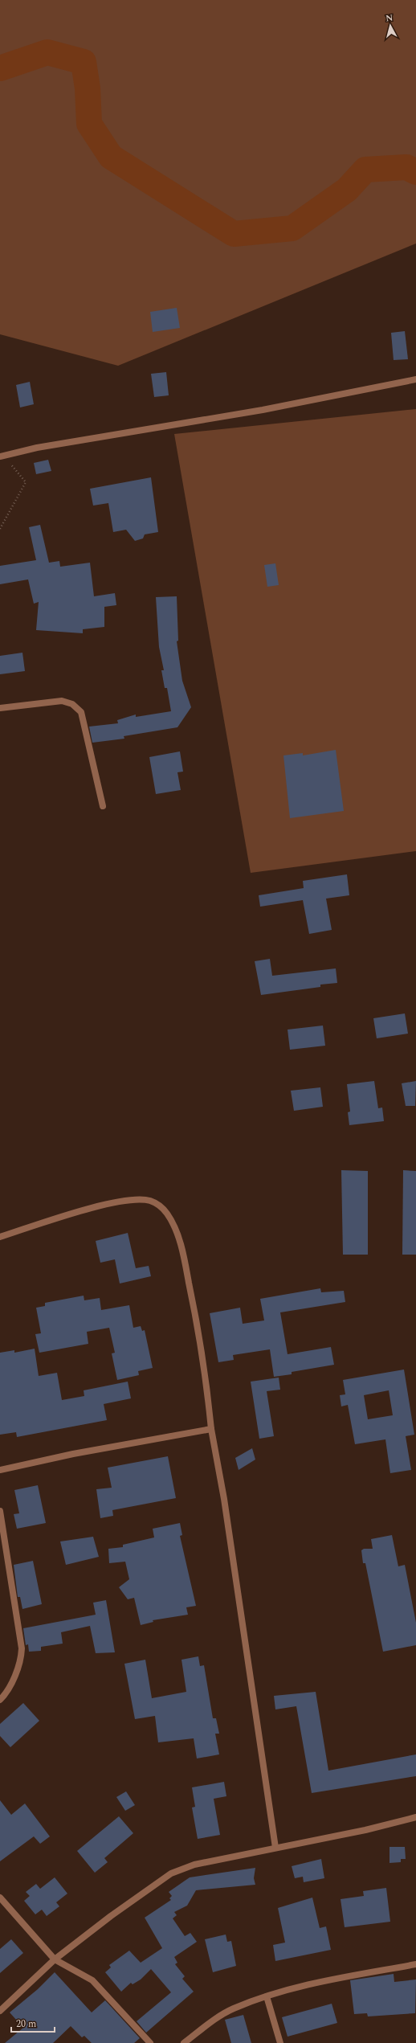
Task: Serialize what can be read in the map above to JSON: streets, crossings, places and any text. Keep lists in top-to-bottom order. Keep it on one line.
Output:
{"scale_bar":"20 m","north":"top"}
